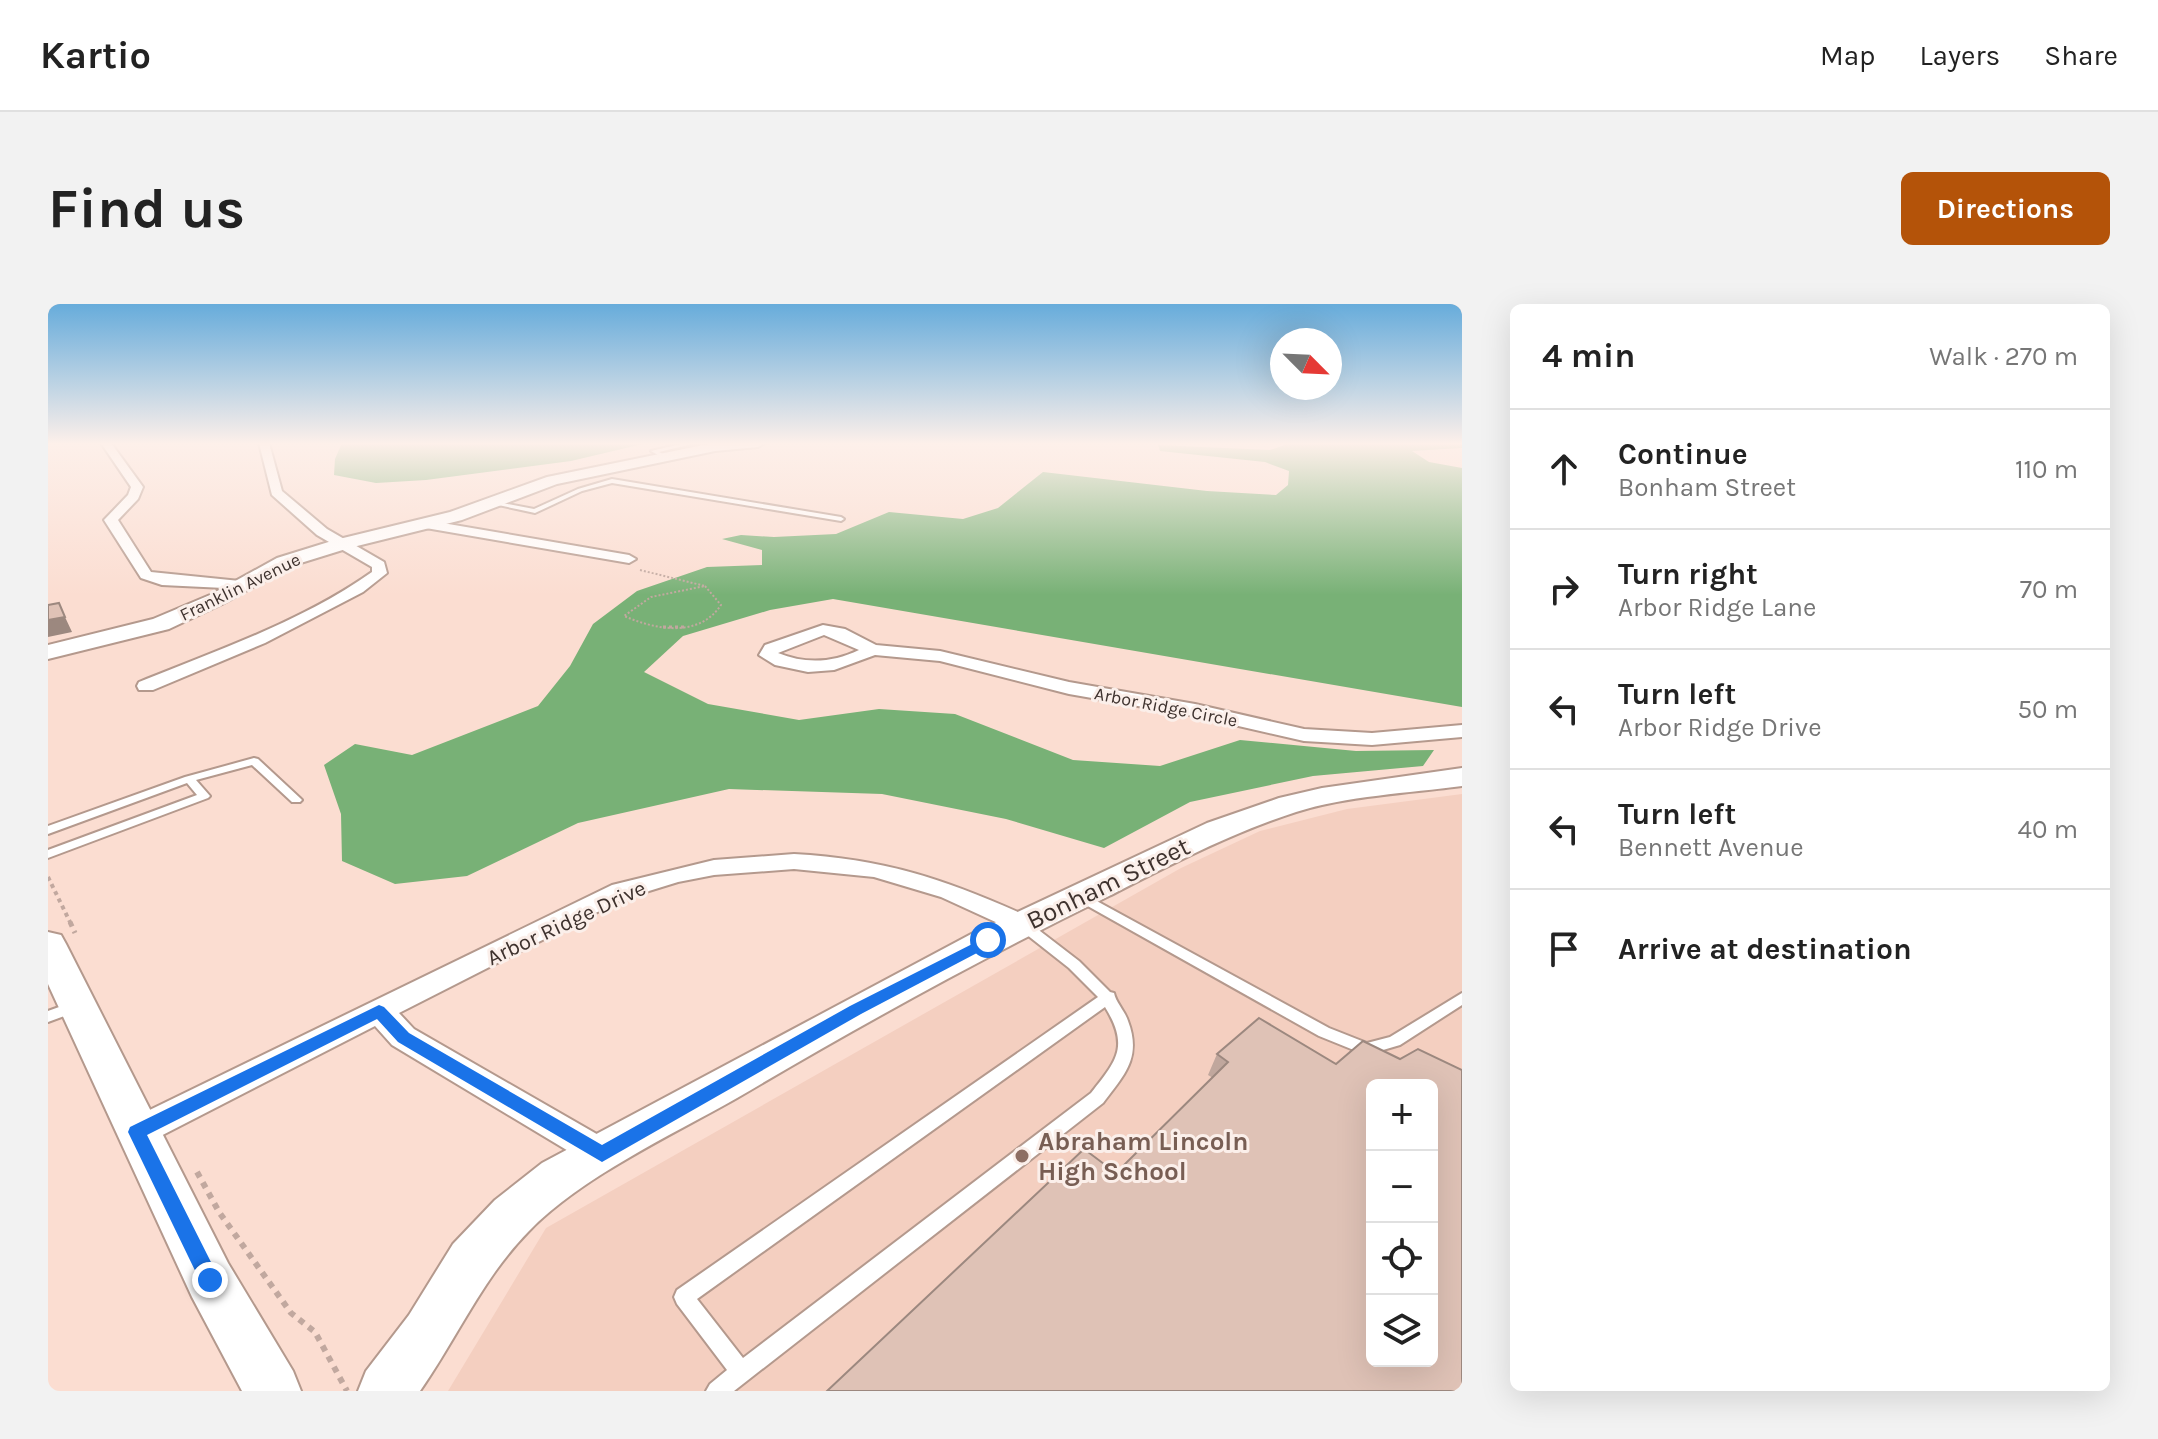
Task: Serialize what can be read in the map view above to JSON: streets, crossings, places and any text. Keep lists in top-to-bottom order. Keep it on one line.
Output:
{"streets":{"street":["Franklin Avenue","Arbor Ridge Circle","Bonham Street","Arbor Ridge Drive"]},"crossings":[["Bonham Street","Arbor Ridge Drive"]],"places":["Abraham Lincoln High School"],"north":"bottom right","page":{"header":"Kartio","nav":["Map","Layers","Share"],"buttons":"Directions","title":"Find us","heading":["4 min","Walk · 270 m"],"list":[["Continue","Bonham Street","110 m"],["Turn right","Arbor Ridge Lane","70 m"],["Turn left","Arbor Ridge Drive","50 m"],["Turn left","Bennett Avenue","40 m"],"Arrive at destination"],"map_buttons":["+","−"]}}
